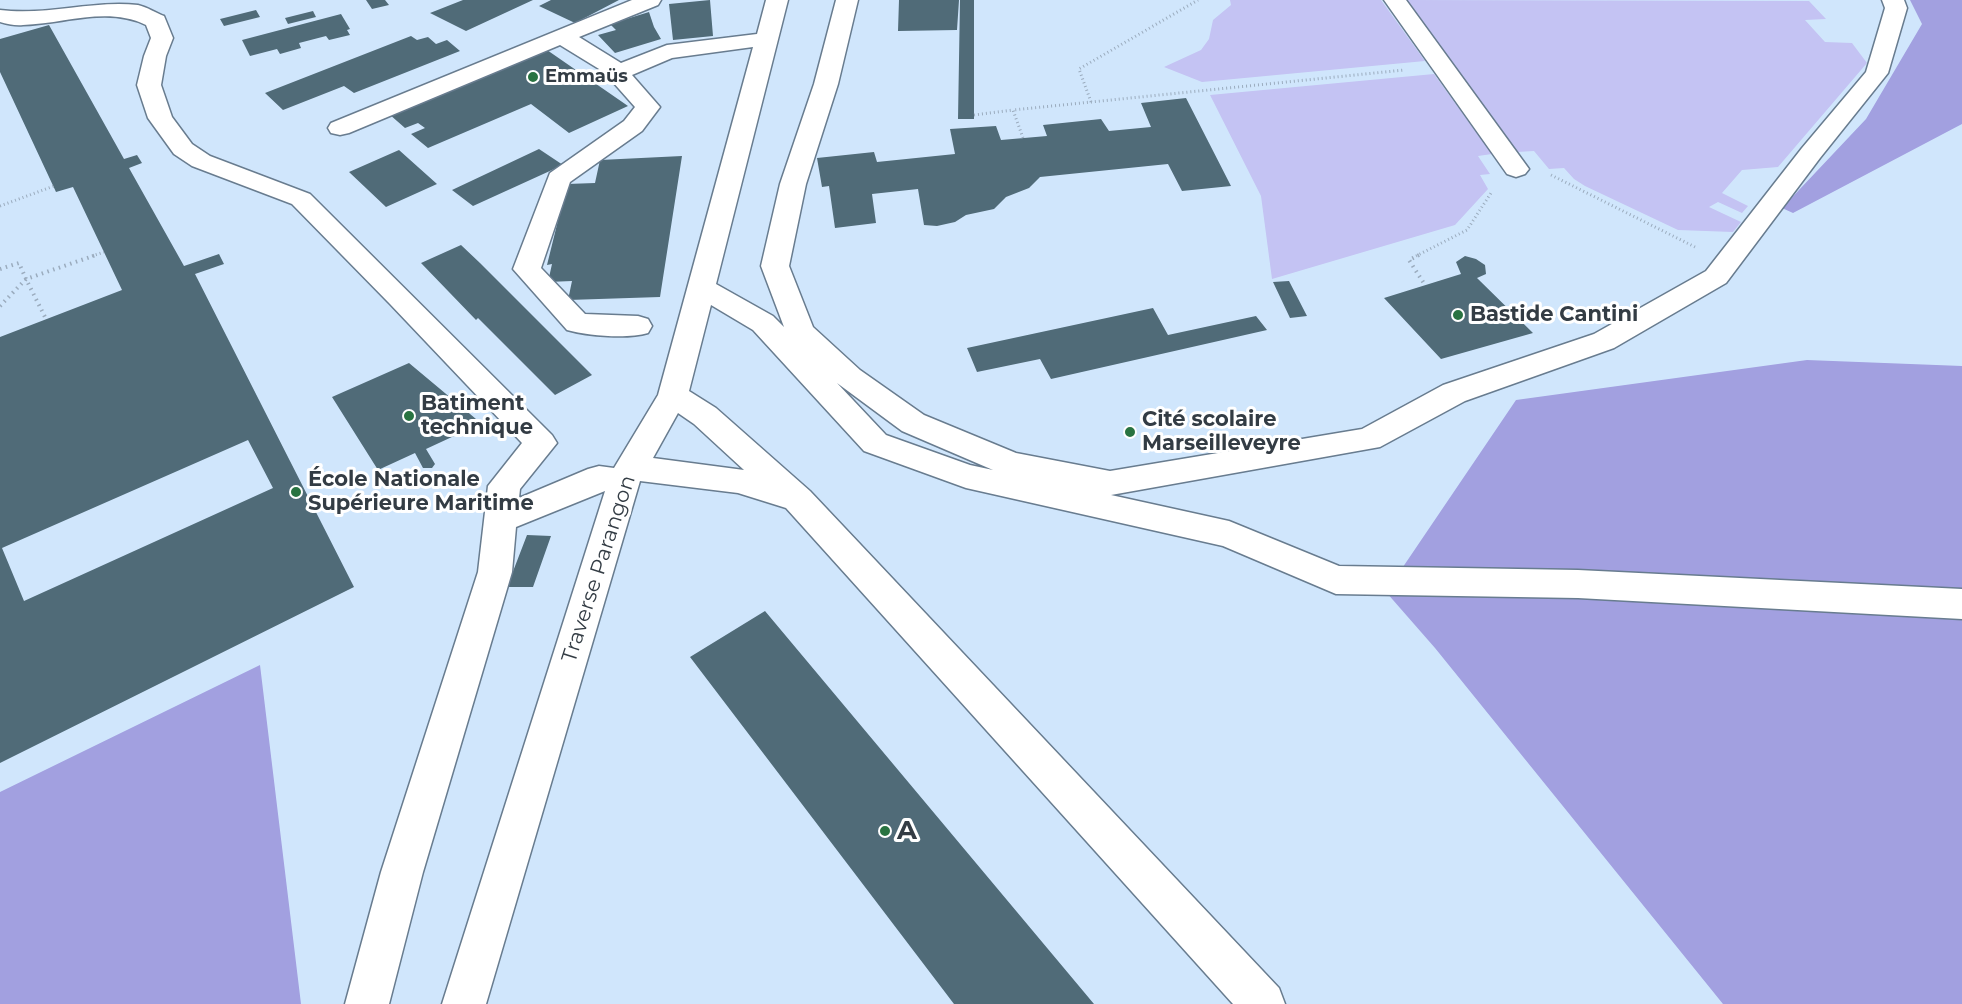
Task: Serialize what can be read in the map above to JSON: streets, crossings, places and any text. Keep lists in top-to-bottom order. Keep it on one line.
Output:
{"streets":{"street":["Traverse Parangon"]},"places":["Emmaüs","Bastide Cantini","Batiment technique","Cité scolaire Marseilleveyre","École Nationale Supérieure Maritime","A"]}
